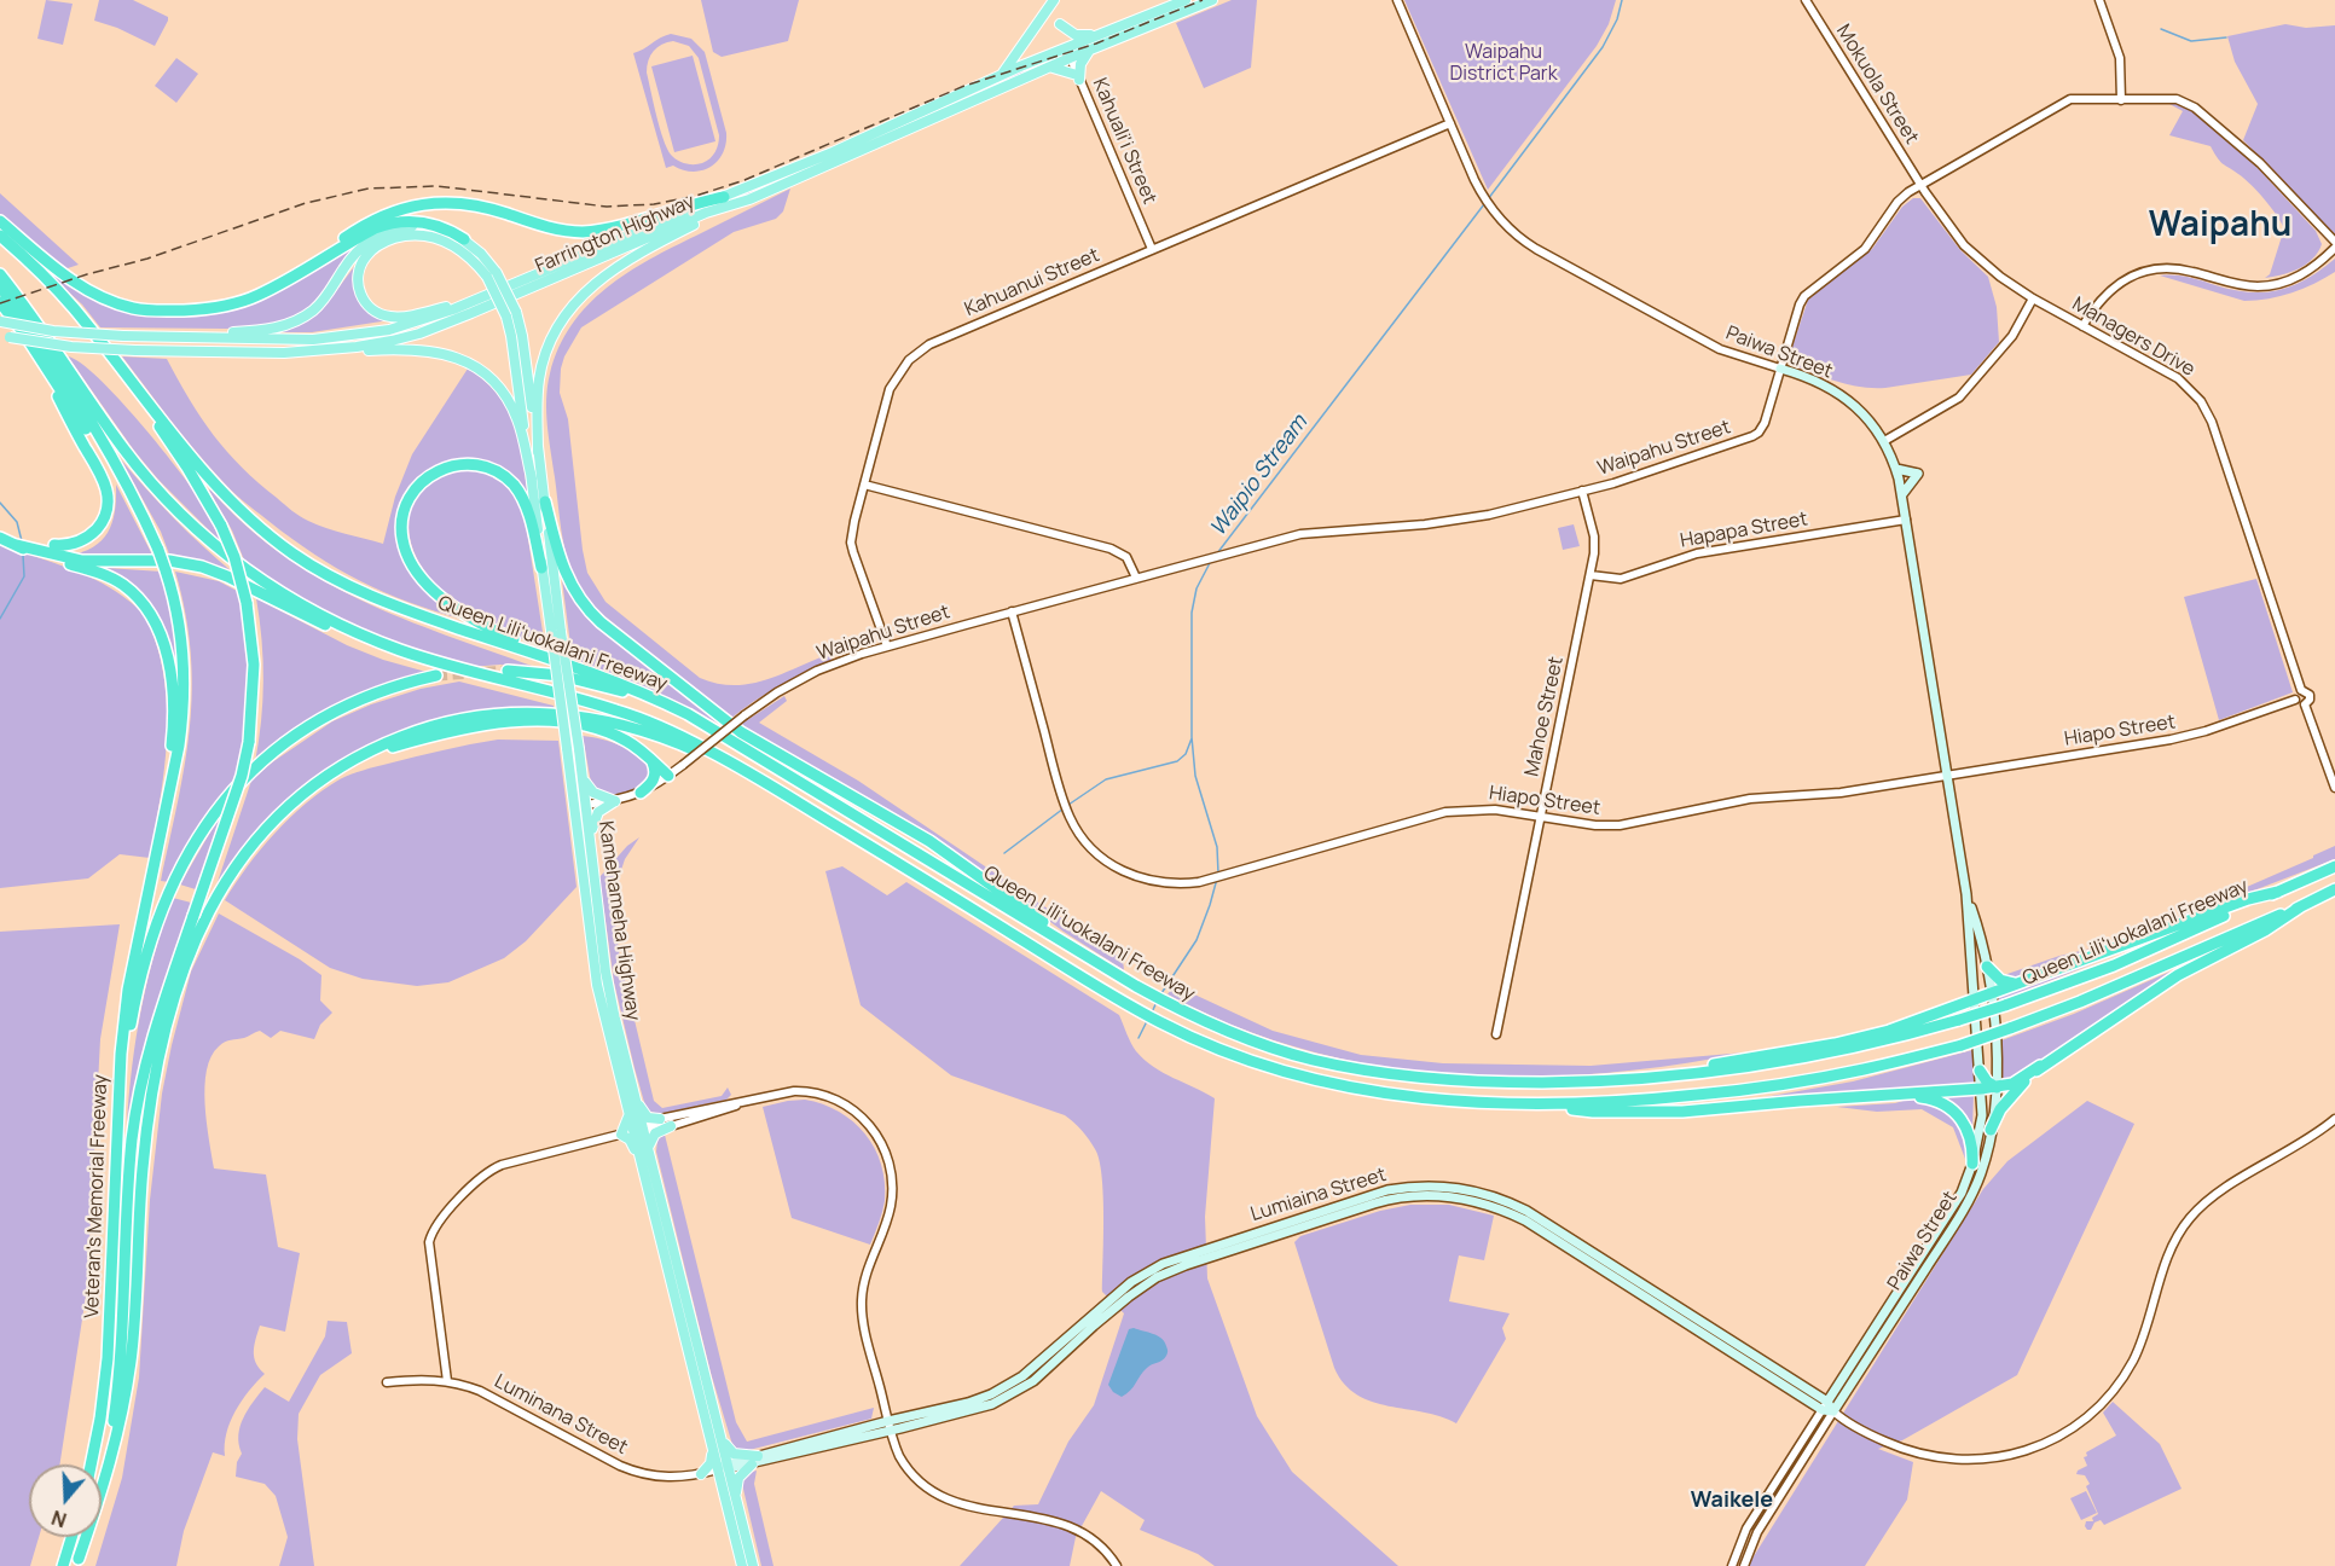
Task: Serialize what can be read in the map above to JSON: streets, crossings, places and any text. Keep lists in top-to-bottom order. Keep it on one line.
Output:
{"streets":{"highway":["Queen Liliʻuokalani Freeway","Veteran's Memorial Freeway"],"main road":["Farrington Highway","Paiwa Street","Kamehameha Highway","Lumiaina Street","Luminana Street"],"street":["Mokuola Street","Kahuali'i Street","Kahuanui Street","Managers Drive","Waipahu Street","Hapapa Street","Mahoe Street","Hiapo Street"]},"crossings":[["Mokuola Street","Managers Drive"],["Mokuola Street","Waipahu Street"],["Kahuali'i Street","Farrington Highway"],["Kahuali'i Street","Kahuanui Street"],["Kahuanui Street","Paiwa Street"],["Kahuanui Street","Waipahu Street"],["Managers Drive","Waipahu Street"],["Managers Drive","Hiapo Street"],["Paiwa Street","Waipahu Street"],["Paiwa Street","Hapapa Street"],["Paiwa Street","Hiapo Street"],["Paiwa Street","Lumiaina Street"],["Waipahu Street","Mahoe Street"],["Waipahu Street","Hiapo Street"],["Waipahu Street","Kamehameha Highway"],["Hapapa Street","Mahoe Street"],["Mahoe Street","Hiapo Street"],["Kamehameha Highway","Luminana Street"],["Lumiaina Street","Luminana Street"]],"districts":["Waipahu","Waikele"],"water":["Waipio Stream"],"parks":["Waipahu District Park"],"north":"bottom"}
